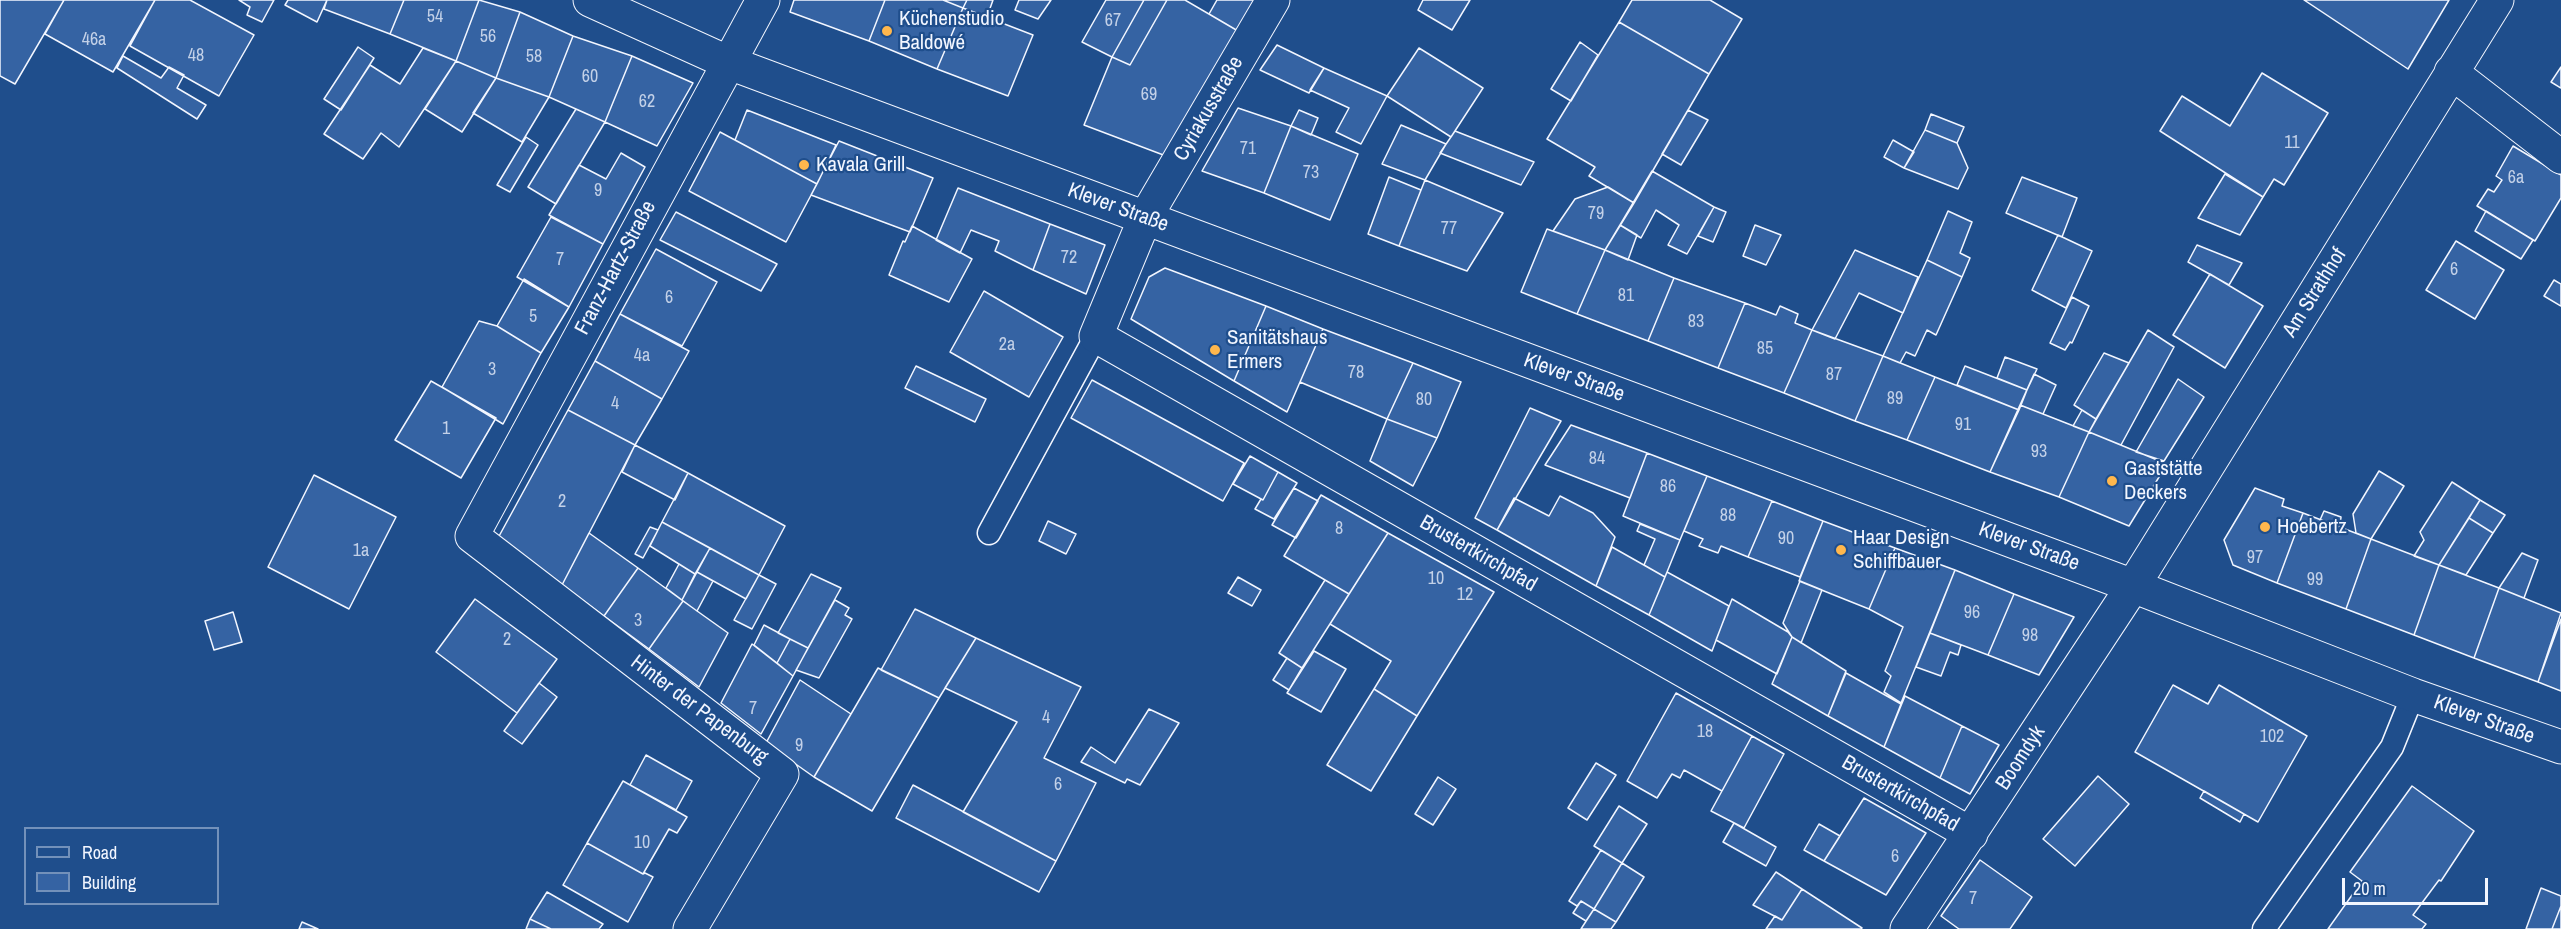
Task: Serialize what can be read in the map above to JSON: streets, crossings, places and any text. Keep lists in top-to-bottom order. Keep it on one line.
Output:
{"streets":{"street":["Cyriakusstraße","Klever Straße","Franz-Hartz-Straße","Am Strathhof","Brustertkirchpfad","Hinter der Papenburg","Boomdyk"]},"crossings":[["Cyriakusstraße","Klever Straße"],["Klever Straße","Franz-Hartz-Straße"],["Klever Straße","Am Strathhof"],["Klever Straße","Boomdyk"],["Franz-Hartz-Straße","Hinter der Papenburg"],["Am Strathhof","Boomdyk"],["Brustertkirchpfad","Boomdyk"]],"places":["Küchenstudio Baldowé","Kavala Grill","Sanitätshaus Ermers","Gaststätte Deckers","Hoebertz","Haar Design Schiffbauer"],"house_numbers":["54","67","56","46a","48","58","60","69","62","11","71","73","6a","9","79","77","72","7","6","81","6","5","83","2a","85","4a","3","78","87","89","80","4","91","1","93","84","86","2","88","8","90","1a","97","10","99","12","96","3","98","2","7","4","18","102","9","6","10","6","7"],"legend":["Road","Building"],"scale_bar":"20 m"}
